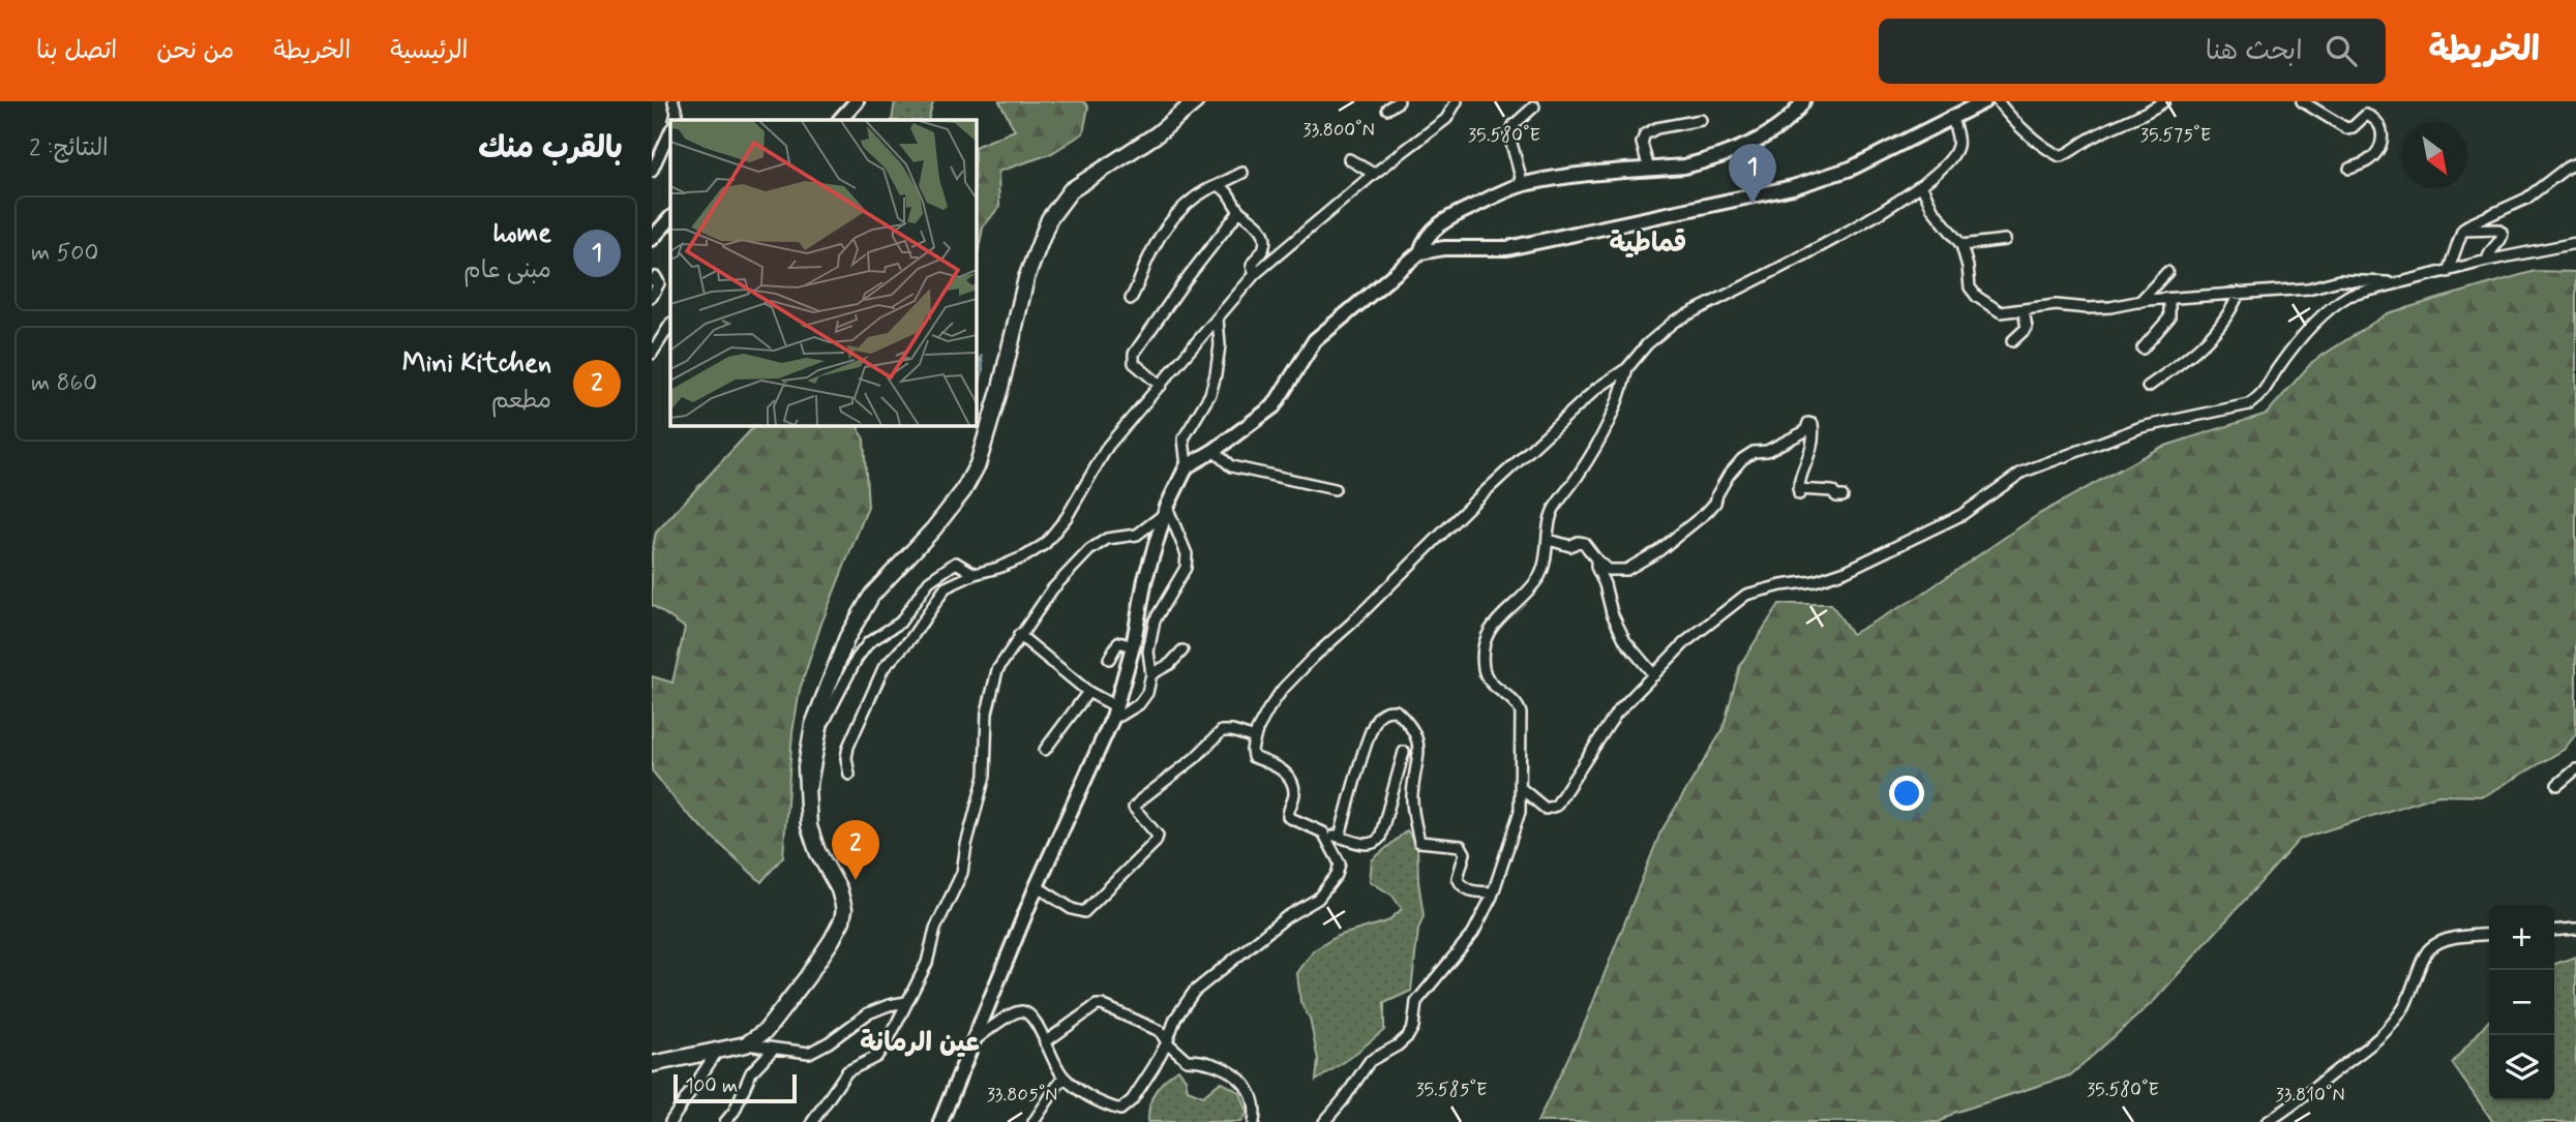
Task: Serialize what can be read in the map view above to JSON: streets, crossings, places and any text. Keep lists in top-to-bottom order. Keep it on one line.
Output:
{"districts":["قماطية","عين الرمانة"],"scale_bar":"100 m","north":"bottom right","page":{"header":"الخريطة","search":"ابحث هنا","nav":["الرئيسية","الخريطة","من نحن","اتصل بنا"],"heading":["بالقرب منك","النتائج: 2"],"pins":["1","2"],"list":[{"mark":"1","name":"home","note":"مبنى عام","value":"500 m"},{"mark":"2","name":"Mini Kitchen","note":"مطعم","value":"860 m"}],"map_buttons":["+","−"],"scale":"100 m"},"coordinates":["33.800°N","35.580°E","35.575°E","35.585°E","33.805°N","33.810°N"]}
